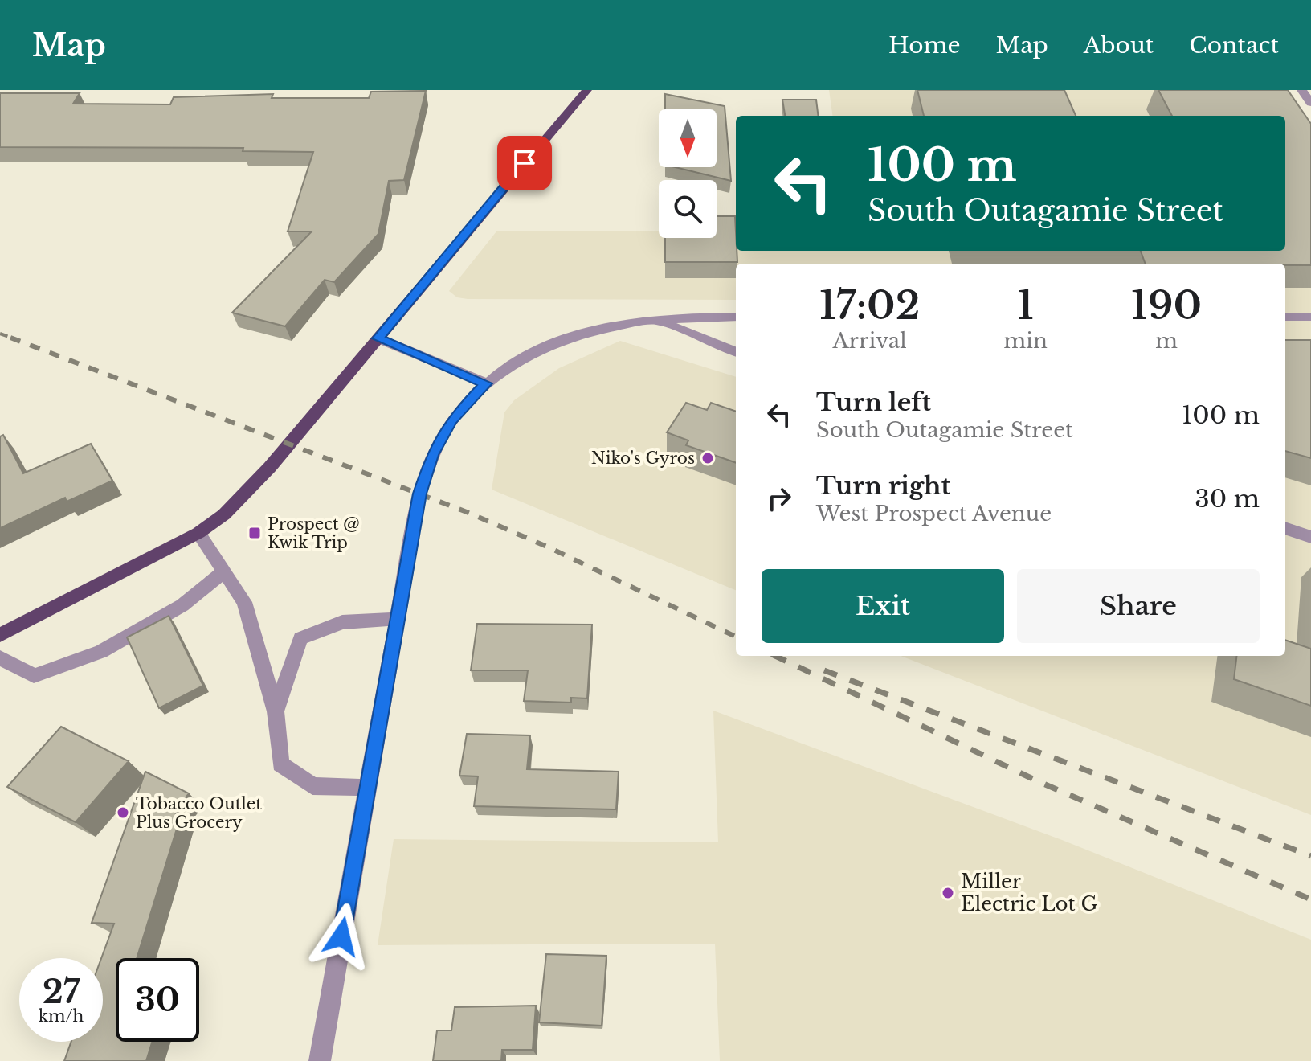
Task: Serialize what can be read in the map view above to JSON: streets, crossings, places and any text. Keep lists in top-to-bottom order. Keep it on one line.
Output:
{"places":{"other":["Niko's Gyros","Tobacco Outlet Plus Grocery","Miller Electric Lot G"],"transit":["Prospect @ Kwik Trip"]},"north":"bottom","page":{"header":"Map","nav":["Home","Map","About","Contact"],"turn":["100 m","South Outagamie Street"],"eta":["17:02","Arrival","1","min","190","m"],"list":[{"name":"Turn left","note":"South Outagamie Street","value":"100 m"},{"name":"Turn right","note":"West Prospect Avenue","value":"30 m"}],"buttons":["Exit","Share"],"speed":"27 km/h","limit":"30"}}
